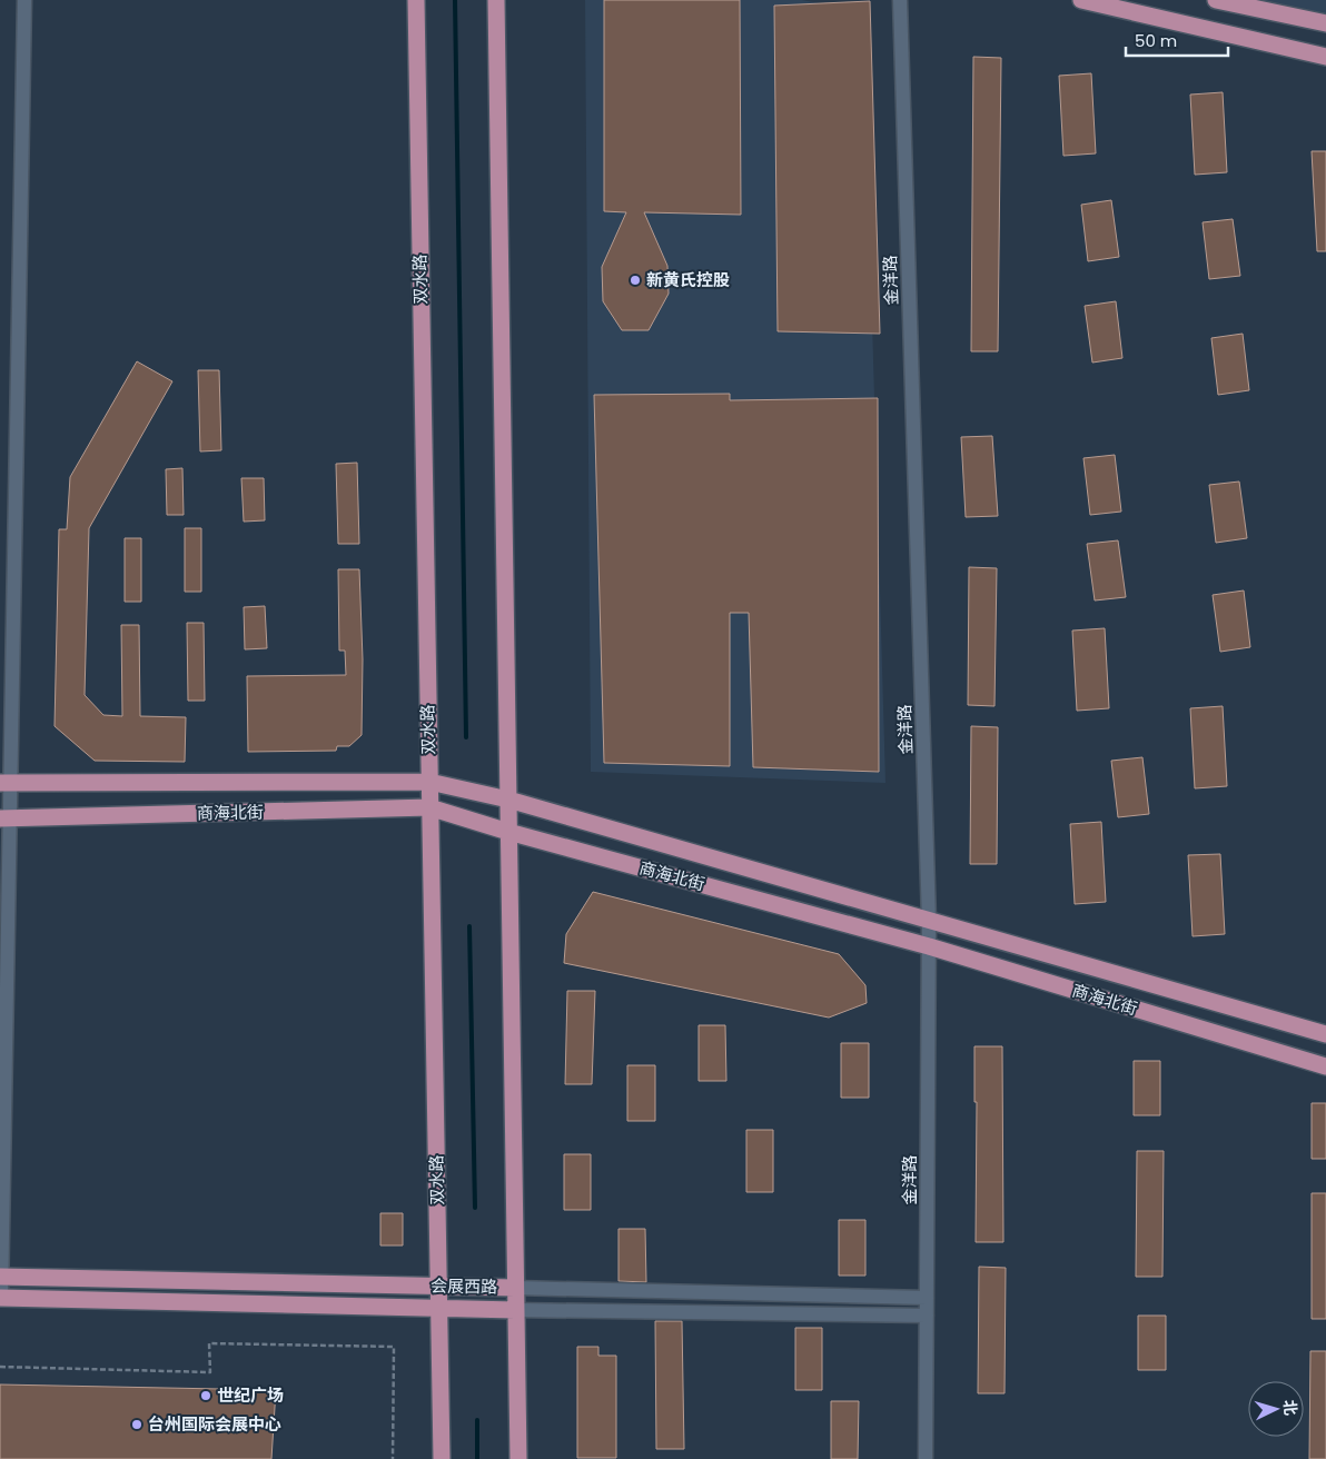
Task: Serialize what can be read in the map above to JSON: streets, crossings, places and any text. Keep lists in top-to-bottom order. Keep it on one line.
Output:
{"streets":{"main road":["双水路","商海北街","会展西路"],"street":["金洋路"]},"crossings":[["双水路","商海北街"],["双水路","会展西路"],["金洋路","商海北街"],["金洋路","会展西路"]],"places":["新黄氏控股","世纪广场","台州国际会展中心"],"scale_bar":"50 m","north":"right"}
